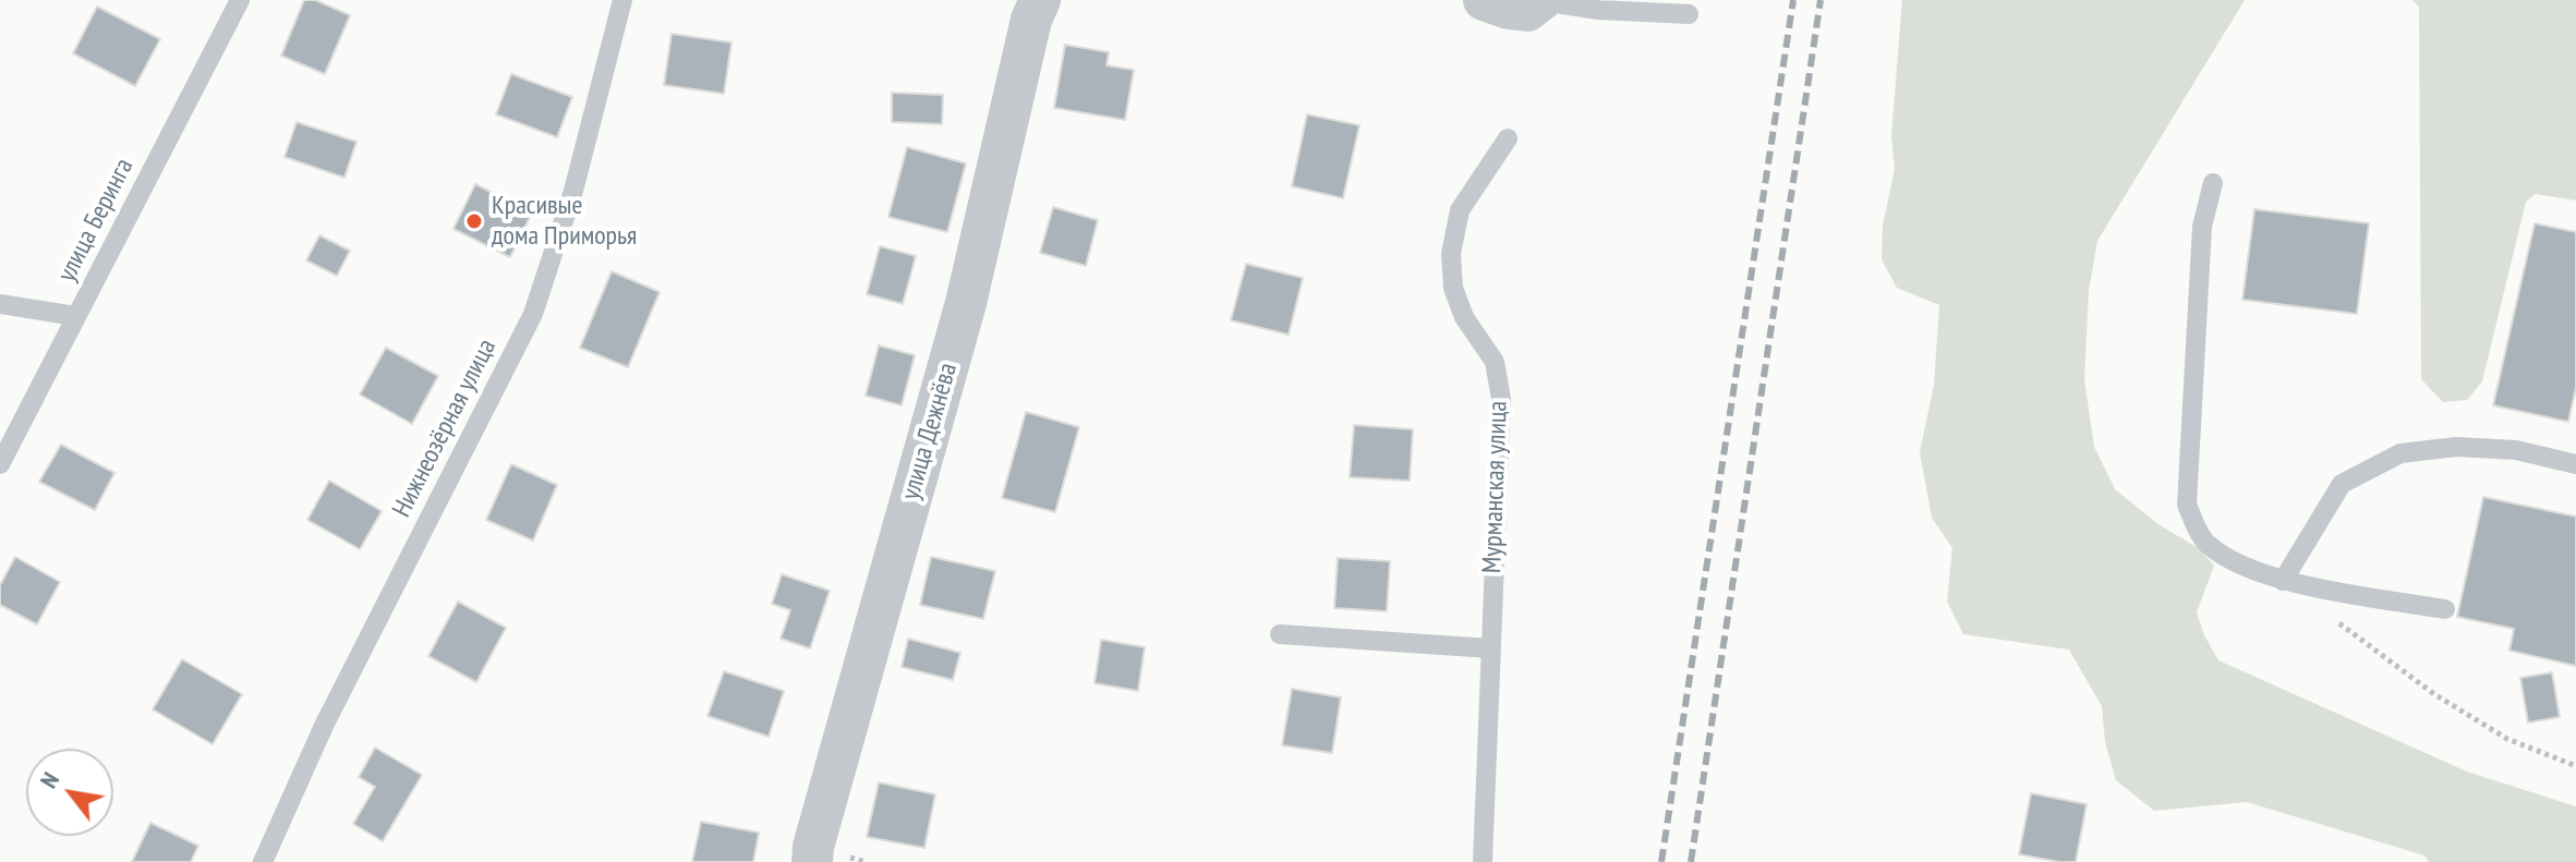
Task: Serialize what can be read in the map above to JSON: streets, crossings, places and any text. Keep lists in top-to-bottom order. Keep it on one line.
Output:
{"streets":{"street":["улица Дежнёва"],"lane":["улица Беринга","Нижнеозёрная улица","Мурманская улица"]},"places":["Красивые дома Приморья"],"north":"top left"}
